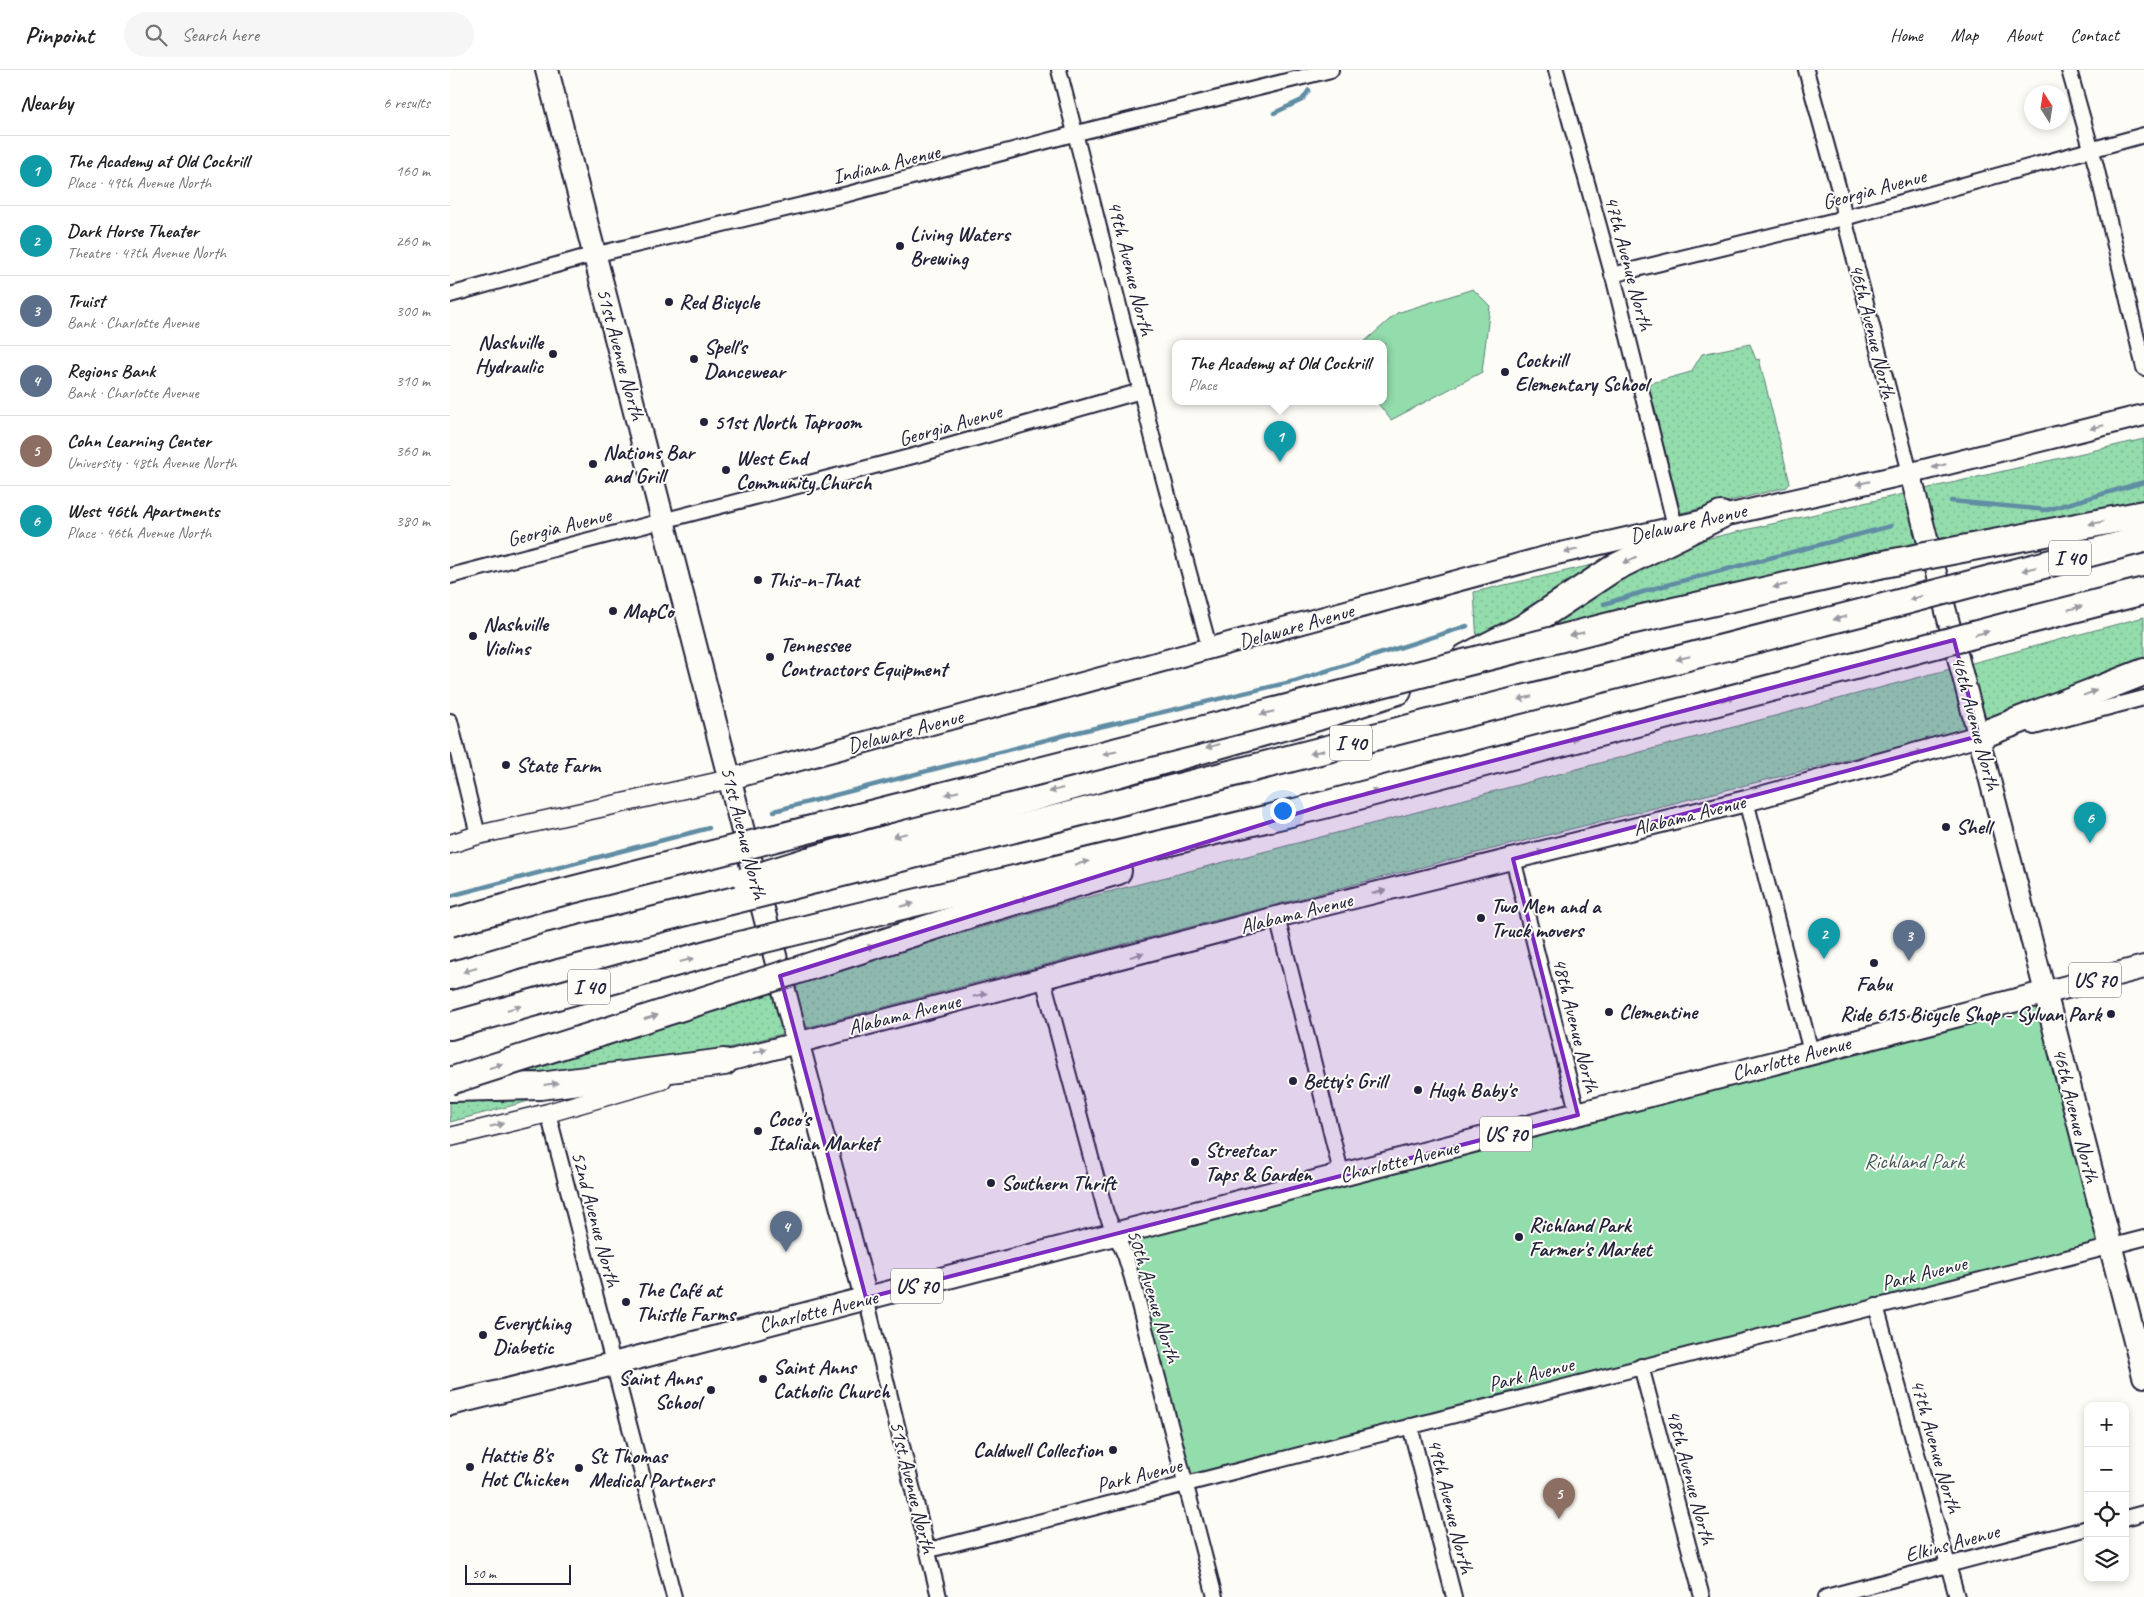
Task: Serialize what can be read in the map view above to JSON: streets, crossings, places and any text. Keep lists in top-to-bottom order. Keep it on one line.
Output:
{"streets":{"highway":["I 40"],"main road":["46th Avenue North","51st Avenue North","Delaware Avenue","Alabama Avenue","US 70","Charlotte Avenue"],"street":["Indiana Avenue","Georgia Avenue","47th Avenue North","49th Avenue North","48th Avenue North","52nd Avenue North","Park Avenue","50th Avenue North","Elkins Avenue"]},"crossings":[["Indiana Avenue","49th Avenue North"],["Indiana Avenue","51st Avenue North"],["Georgia Avenue","47th Avenue North"],["Georgia Avenue","49th Avenue North"],["Georgia Avenue","46th Avenue North"],["Georgia Avenue","51st Avenue North"],["47th Avenue North","Delaware Avenue"],["47th Avenue North","Park Avenue"],["47th Avenue North","Elkins Avenue"],["49th Avenue North","Delaware Avenue"],["49th Avenue North","Park Avenue"],["46th Avenue North","Delaware Avenue"],["46th Avenue North","Alabama Avenue"],["46th Avenue North","Charlotte Avenue"],["46th Avenue North","Park Avenue"],["51st Avenue North","Delaware Avenue"],["51st Avenue North","Alabama Avenue"],["51st Avenue North","Charlotte Avenue"],["51st Avenue North","Park Avenue"],["Alabama Avenue","48th Avenue North"],["Alabama Avenue","52nd Avenue North"],["Alabama Avenue","50th Avenue North"],["48th Avenue North","Charlotte Avenue"],["48th Avenue North","Park Avenue"],["Charlotte Avenue","52nd Avenue North"],["Charlotte Avenue","50th Avenue North"],["Park Avenue","50th Avenue North"]],"one_way":["Delaware Avenue","Alabama Avenue"],"parks":["Richland Park"],"places":["Living Waters Brewing","Red Bicycle","Nashville Hydraulic","Spell's Dancewear","Cockrill Elementary School","51st North Taproom","Nations Bar and Grill","West End Community Church","This-n-That","MapCo","Nashville Violins","Tennessee Contractors Equipment","State Farm","Shell","Two Men and a Truck movers","Fabu","Clementine","Ride 615 Bicycle Shop - Sylvan Park","Betty's Grill","Hugh Baby's","Coco's Italian Market","Streetcar Taps & Garden","Southern Thrift","Richland Park Farmer's Market","The Café at Thistle Farms","Everything Diabetic","Saint Anns Catholic Church","Saint Anns School","Caldwell Collection","Hattie B's Hot Chicken","St Thomas Medical Partners"],"scale_bar":"50 m","north":"top","page":{"header":"Pinpoint","search":"Search here","nav":["Home","Map","About","Contact"],"heading":["Nearby","6 results"],"list":[{"mark":"1","name":"The Academy at Old Cockrill","note":"Place · 49th Avenue North","value":"160 m"},{"mark":"2","name":"Dark Horse Theater","note":"Theatre · 47th Avenue North","value":"260 m"},{"mark":"3","name":"Truist","note":"Bank · Charlotte Avenue","value":"300 m"},{"mark":"4","name":"Regions Bank","note":"Bank · Charlotte Avenue","value":"310 m"},{"mark":"5","name":"Cohn Learning Center","note":"University · 48th Avenue North","value":"360 m"},{"mark":"6","name":"West 46th Apartments","note":"Place · 46th Avenue North","value":"380 m"}],"popup":["The Academy at Old Cockrill","Place"],"pins":["1","6","2","3","4","5"],"map_buttons":["+","−"],"scale":"50 m"}}
